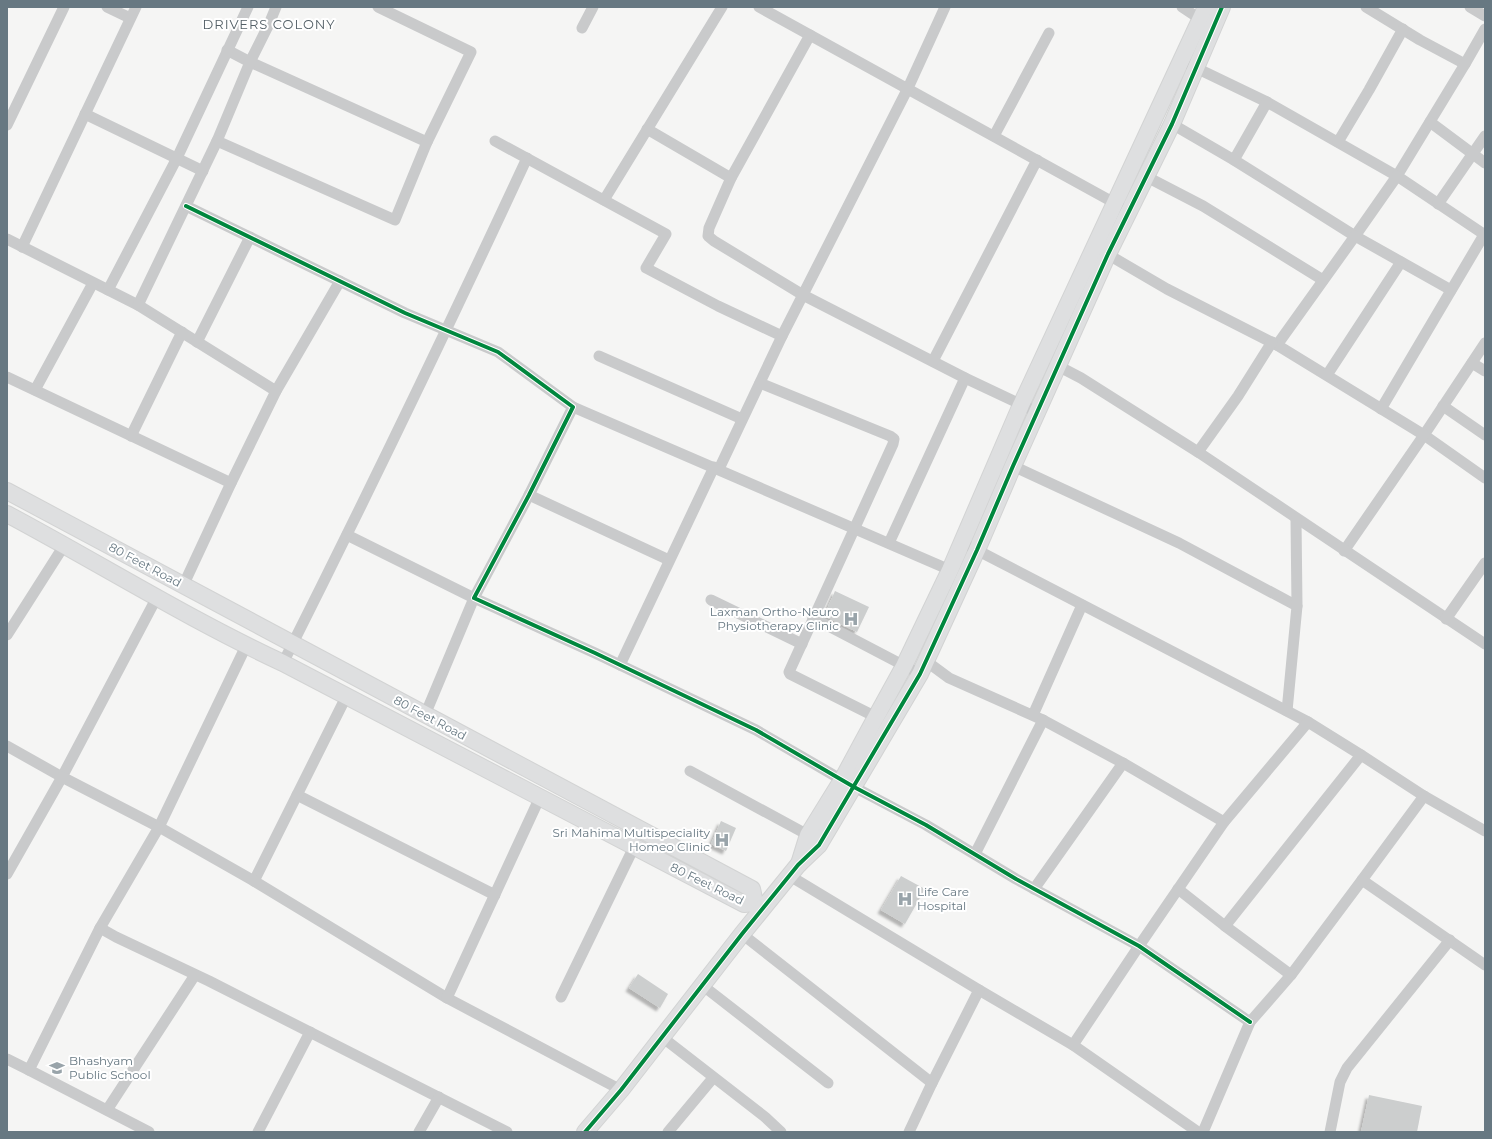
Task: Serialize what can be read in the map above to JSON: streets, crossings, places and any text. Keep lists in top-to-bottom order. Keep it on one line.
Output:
{"streets":{"street":["80 Feet Road"]},"districts":["DRIVERS COLONY"],"places":{"hospital":["Laxman Ortho-Neuro Physiotherapy Clinic","Sri Mahima Multispeciality Homeo Clinic","Life Care Hospital"],"school or university":["Bhashyam Public School"]}}
